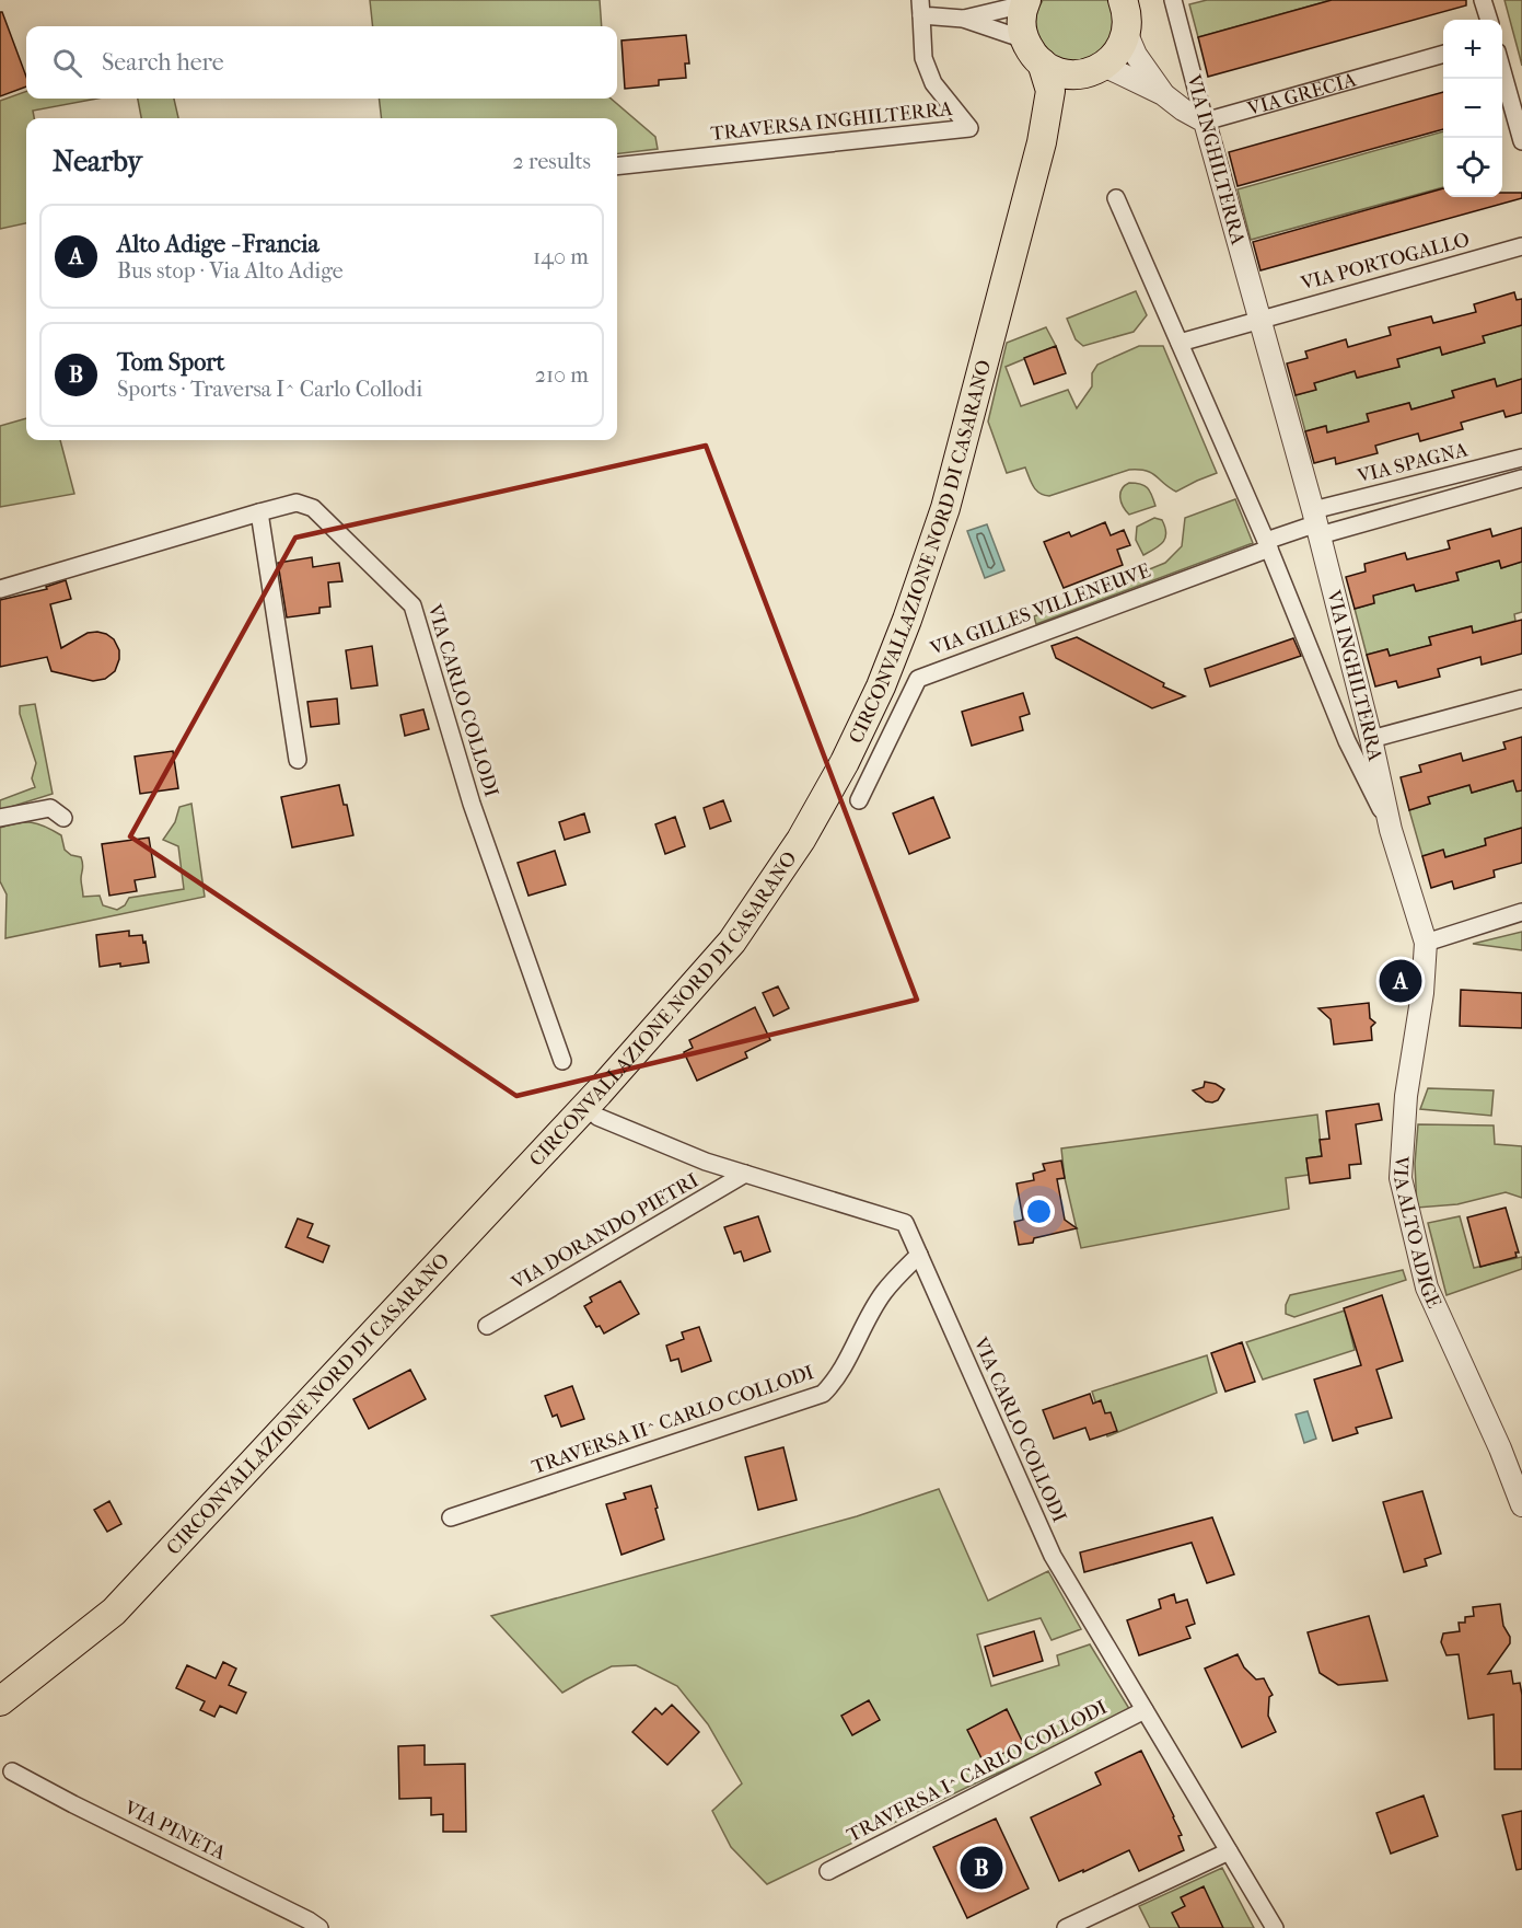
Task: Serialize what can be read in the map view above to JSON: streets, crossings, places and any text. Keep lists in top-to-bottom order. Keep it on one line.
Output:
{"streets":{"main road":["CIRCONVALLAZIONE NORD DI CASARANO"],"street":["VIA GRECIA","TRAVERSA INGHILTERRA","VIA INGHILTERRA","VIA PORTOGALLO","VIA SPAGNA","VIA GILLES VILLENEUVE","VIA CARLO COLLODI","VIA DORANDO PIETRI","VIA ALTO ADIGE","TRAVERSA II^ CARLO COLLODI","TRAVERSA I^ CARLO COLLODI","VIA PINETA"]},"crossings":[["VIA GRECIA","VIA INGHILTERRA"],["VIA INGHILTERRA","VIA PORTOGALLO"],["VIA INGHILTERRA","VIA SPAGNA"],["VIA INGHILTERRA","VIA GILLES VILLENEUVE"],["VIA INGHILTERRA","VIA ALTO ADIGE"],["VIA CARLO COLLODI","VIA DORANDO PIETRI"],["VIA CARLO COLLODI","TRAVERSA II^ CARLO COLLODI"],["VIA CARLO COLLODI","TRAVERSA I^ CARLO COLLODI"]],"page":{"map_buttons":["+","−"],"search":"Search here","heading":["Nearby","2 results"],"list":[{"mark":"A","name":"Alto Adige - Francia","note":"Bus stop · Via Alto Adige","value":"140 m"},{"mark":"B","name":"Tom Sport","note":"Sports · Traversa I^ Carlo Collodi","value":"210 m"}],"pins":["A","B"]}}
